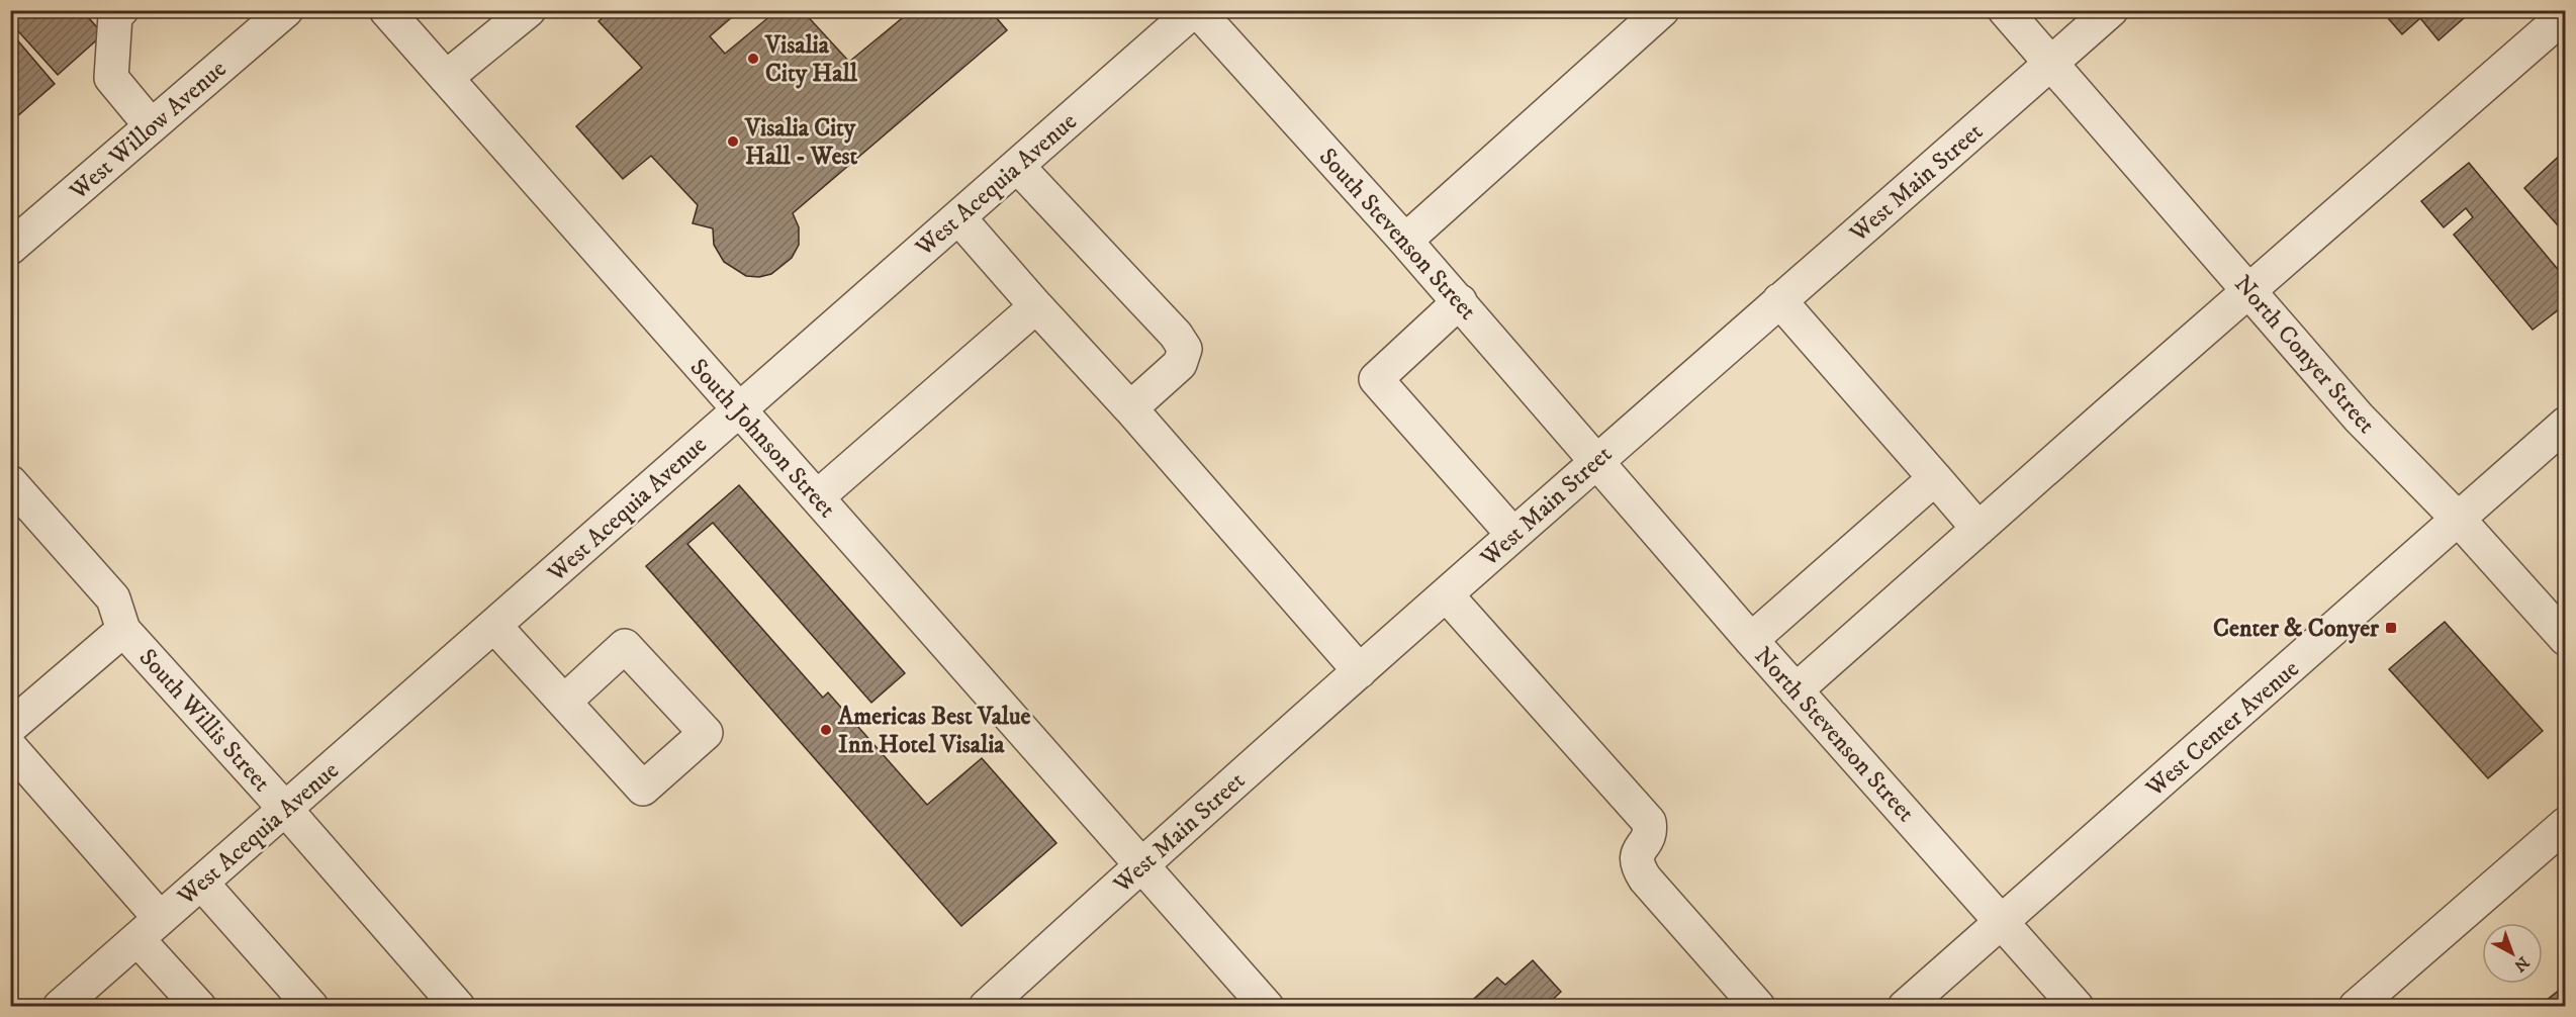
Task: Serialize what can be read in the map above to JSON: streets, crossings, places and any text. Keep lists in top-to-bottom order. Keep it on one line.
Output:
{"streets":{"street":["West Willow Avenue","West Main Street","West Acequia Avenue","South Stevenson Street","North Conyer Street","South Johnson Street","South Willis Street","West Center Avenue","North Stevenson Street"]},"crossings":[["West Main Street","South Stevenson Street"],["West Main Street","North Conyer Street"],["West Main Street","South Johnson Street"],["West Main Street","North Stevenson Street"],["West Acequia Avenue","South Stevenson Street"],["West Acequia Avenue","South Johnson Street"],["West Acequia Avenue","South Willis Street"],["South Stevenson Street","North Stevenson Street"],["North Conyer Street","West Center Avenue"],["West Center Avenue","North Stevenson Street"]],"places":{"other":["Visalia City Hall","Visalia City Hall - West","Americas Best Value Inn Hotel Visalia"],"transit":["Center & Conyer"]},"north":"bottom right"}
